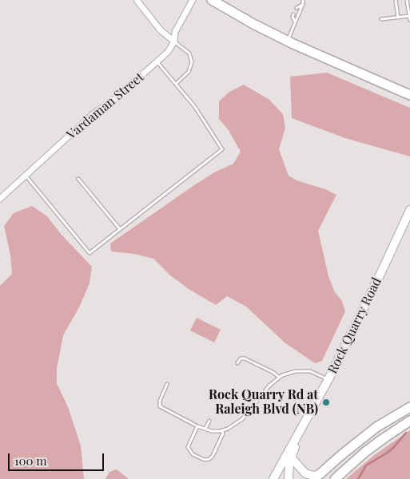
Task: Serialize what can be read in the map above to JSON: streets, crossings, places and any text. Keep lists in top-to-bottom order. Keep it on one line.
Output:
{"streets":{"main road":["Rock Quarry Road"],"street":["Vardaman Street"]},"places":["Rock Quarry Rd at Raleigh Blvd (NB)"],"scale_bar":"100 m"}
